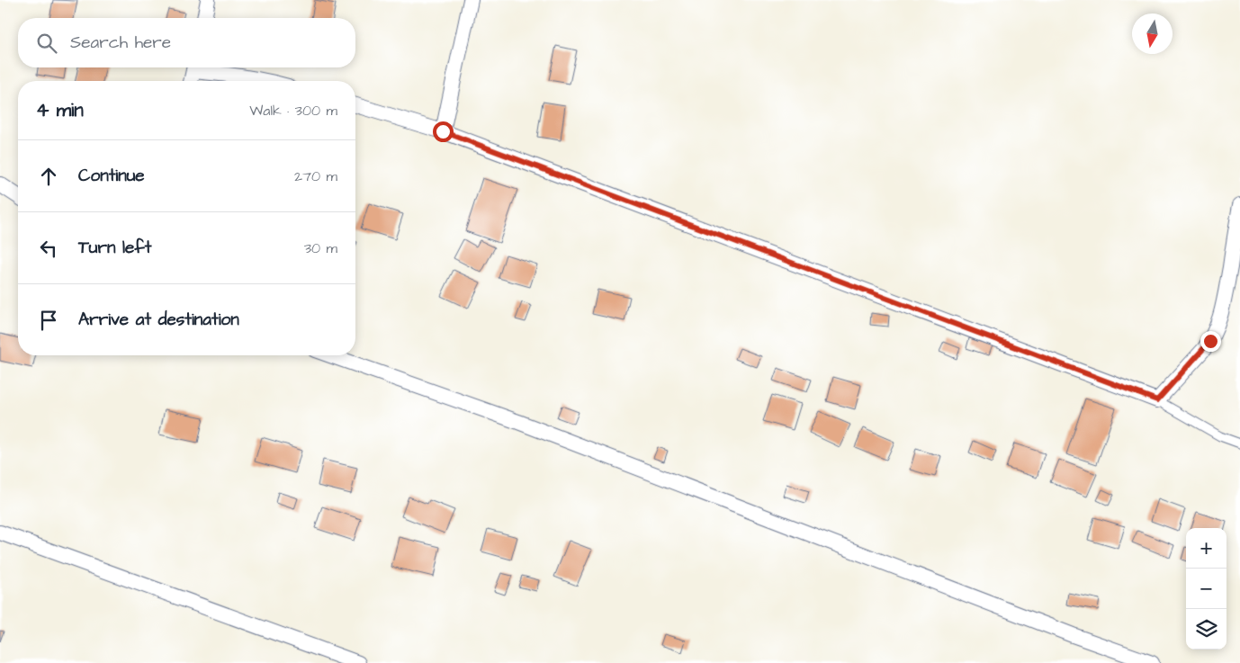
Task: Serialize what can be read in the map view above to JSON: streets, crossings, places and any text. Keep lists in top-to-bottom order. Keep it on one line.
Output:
{"north":"bottom","page":{"search":"Search here","heading":["4 min","Walk · 300 m"],"list":[["Continue","270 m"],["Turn left","30 m"],"Arrive at destination"],"map_buttons":["+","−"]}}
